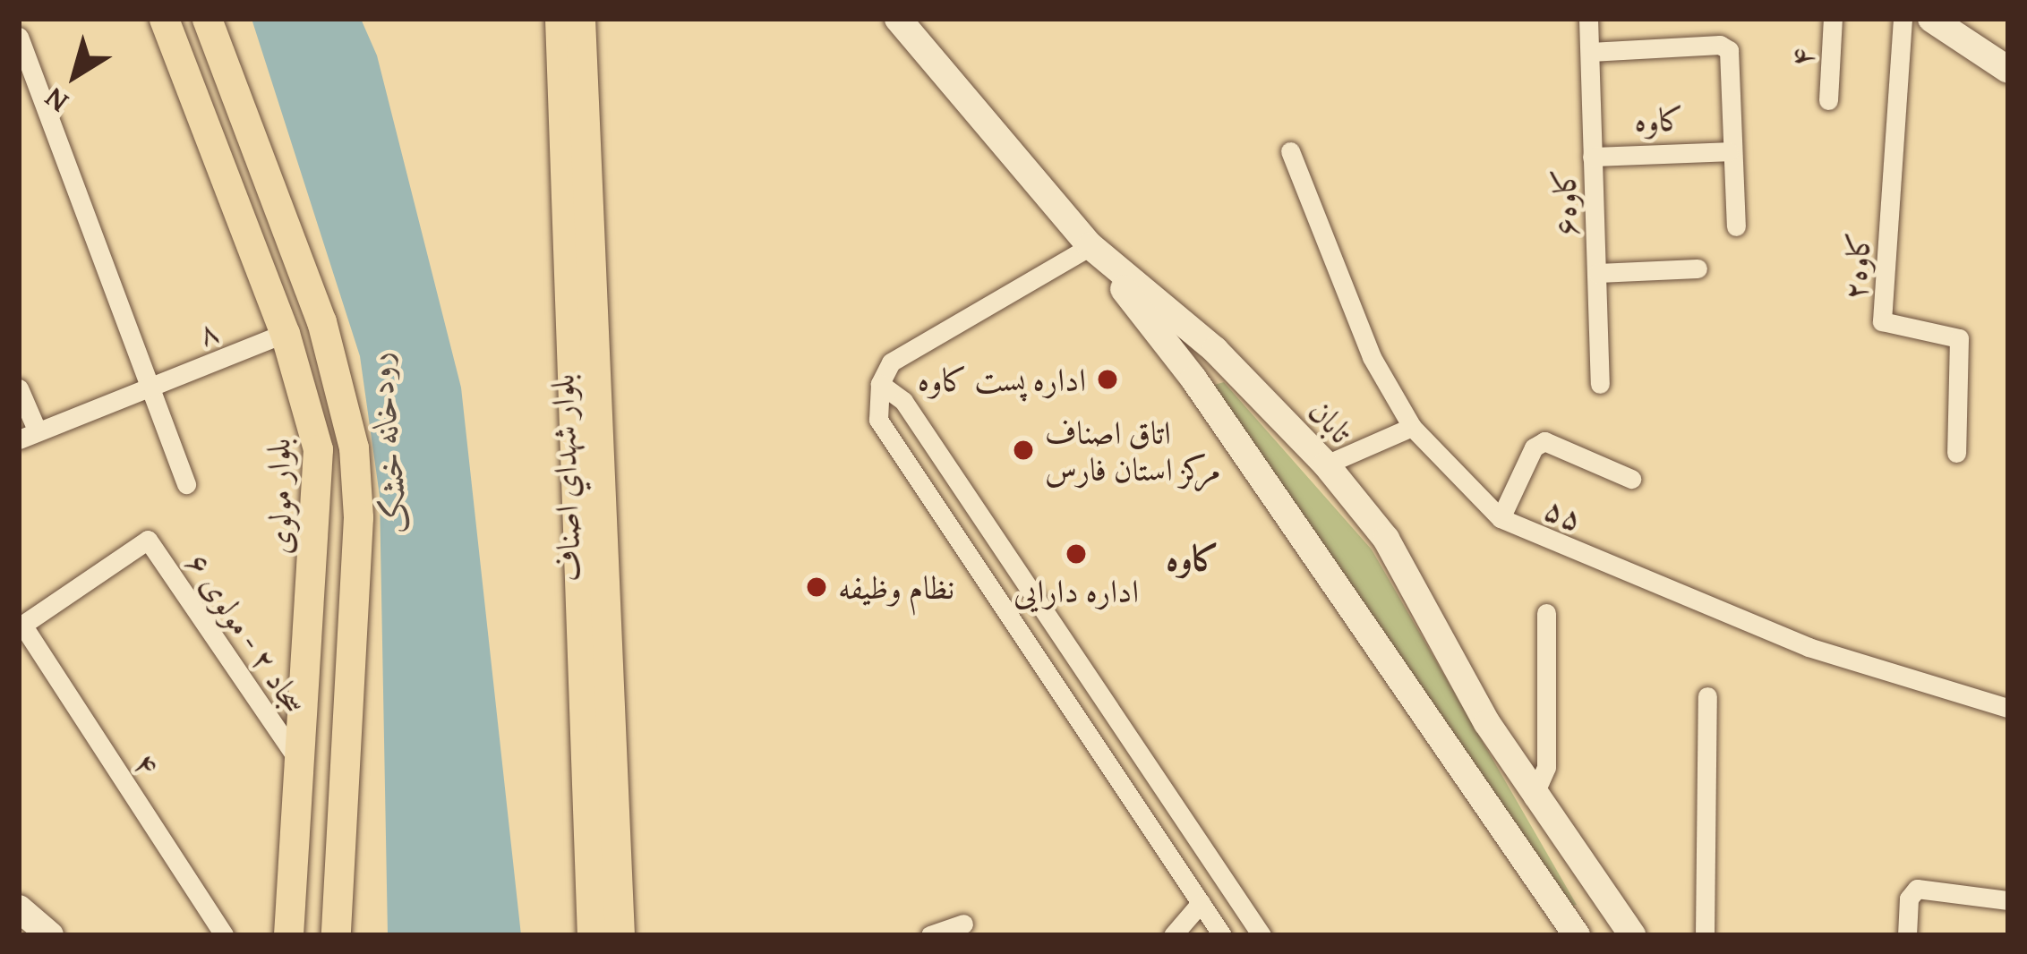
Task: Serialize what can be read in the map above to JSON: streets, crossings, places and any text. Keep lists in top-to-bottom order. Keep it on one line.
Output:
{"streets":{"main road":["بلوار شهداي اصناف","بلوار مولوی"],"street":["۴","کاوه","کاوه۶","کاوه۲","۸","تابان","۵۵","سجاد ۲ - مولوی ۶"]},"crossings":[["۴","سجاد ۲ - مولوی ۶"],["کاوه","کاوه۶"],["۸","بلوار مولوی"],["بلوار مولوی","سجاد ۲ - مولوی ۶"]],"districts":["کاوه"],"water":["رودخانه خشک"],"places":["اداره پست کاوه","اتاق اصناف مرکز استان فارس","اداره دارایی","نظام وظیفه"],"north":"bottom left"}
